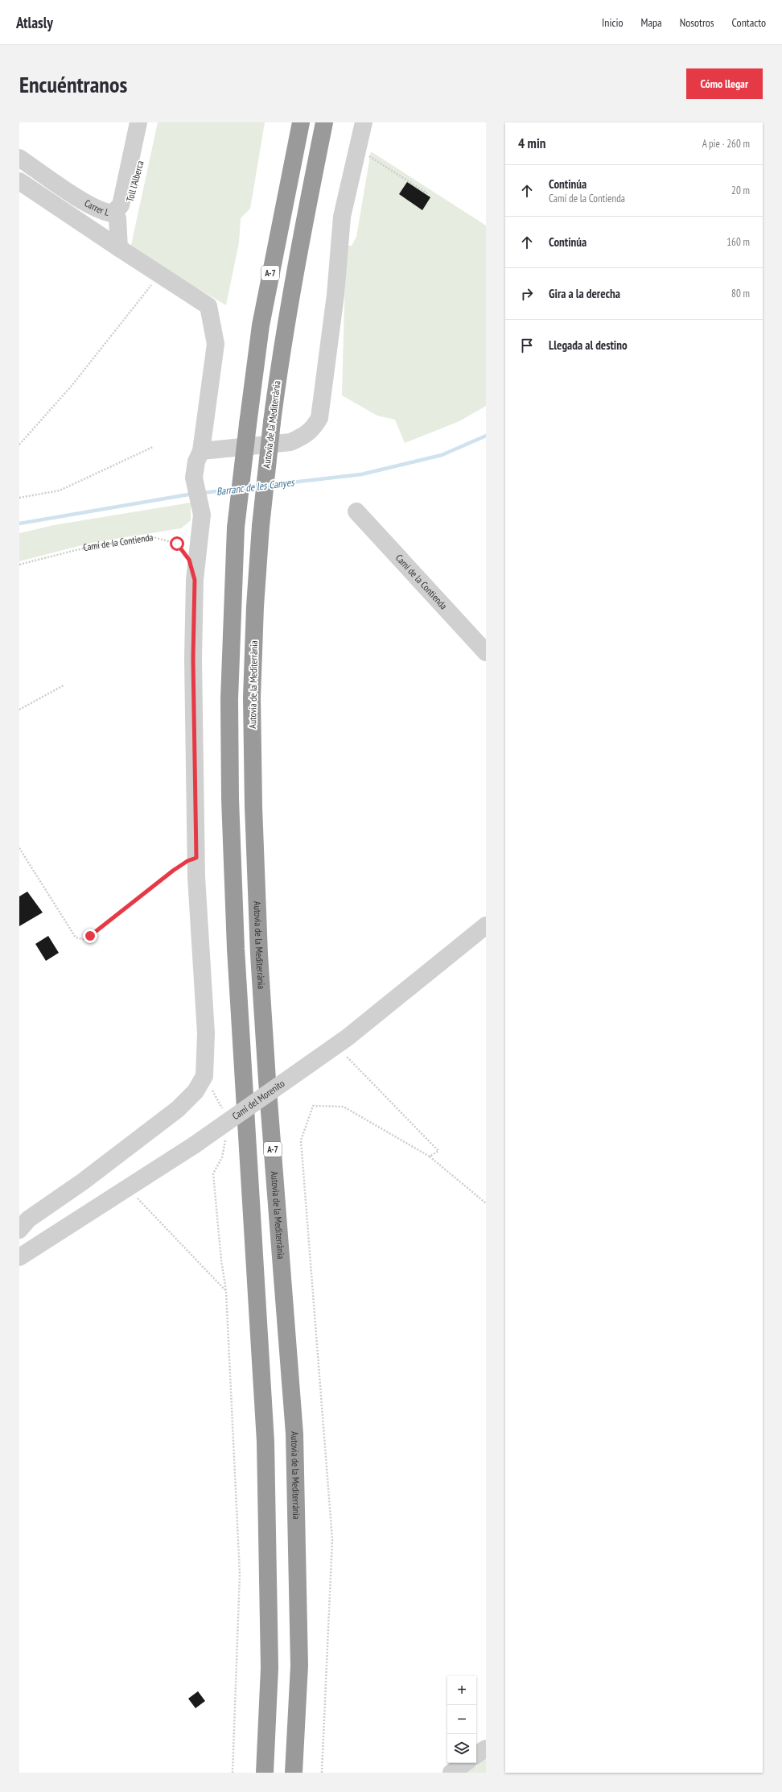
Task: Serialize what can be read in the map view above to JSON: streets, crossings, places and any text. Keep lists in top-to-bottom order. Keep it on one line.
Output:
{"streets":{"highway":["A-7","Autovia de la Mediterrània"],"street":["Carrer L","Camí de la Contienda","Camí del Morenito"]},"water":["Barranc de les Canyes"],"page":{"header":"Atlasly","nav":["Inicio","Mapa","Nosotros","Contacto"],"buttons":"Cómo llegar","title":"Encuéntranos","heading":["4 min","A pie · 260 m"],"list":[["Continúa","Camí de la Contienda","20 m"],["Continúa","160 m"],["Gira a la derecha","80 m"],"Llegada al destino"],"map_buttons":["+","−"]}}
